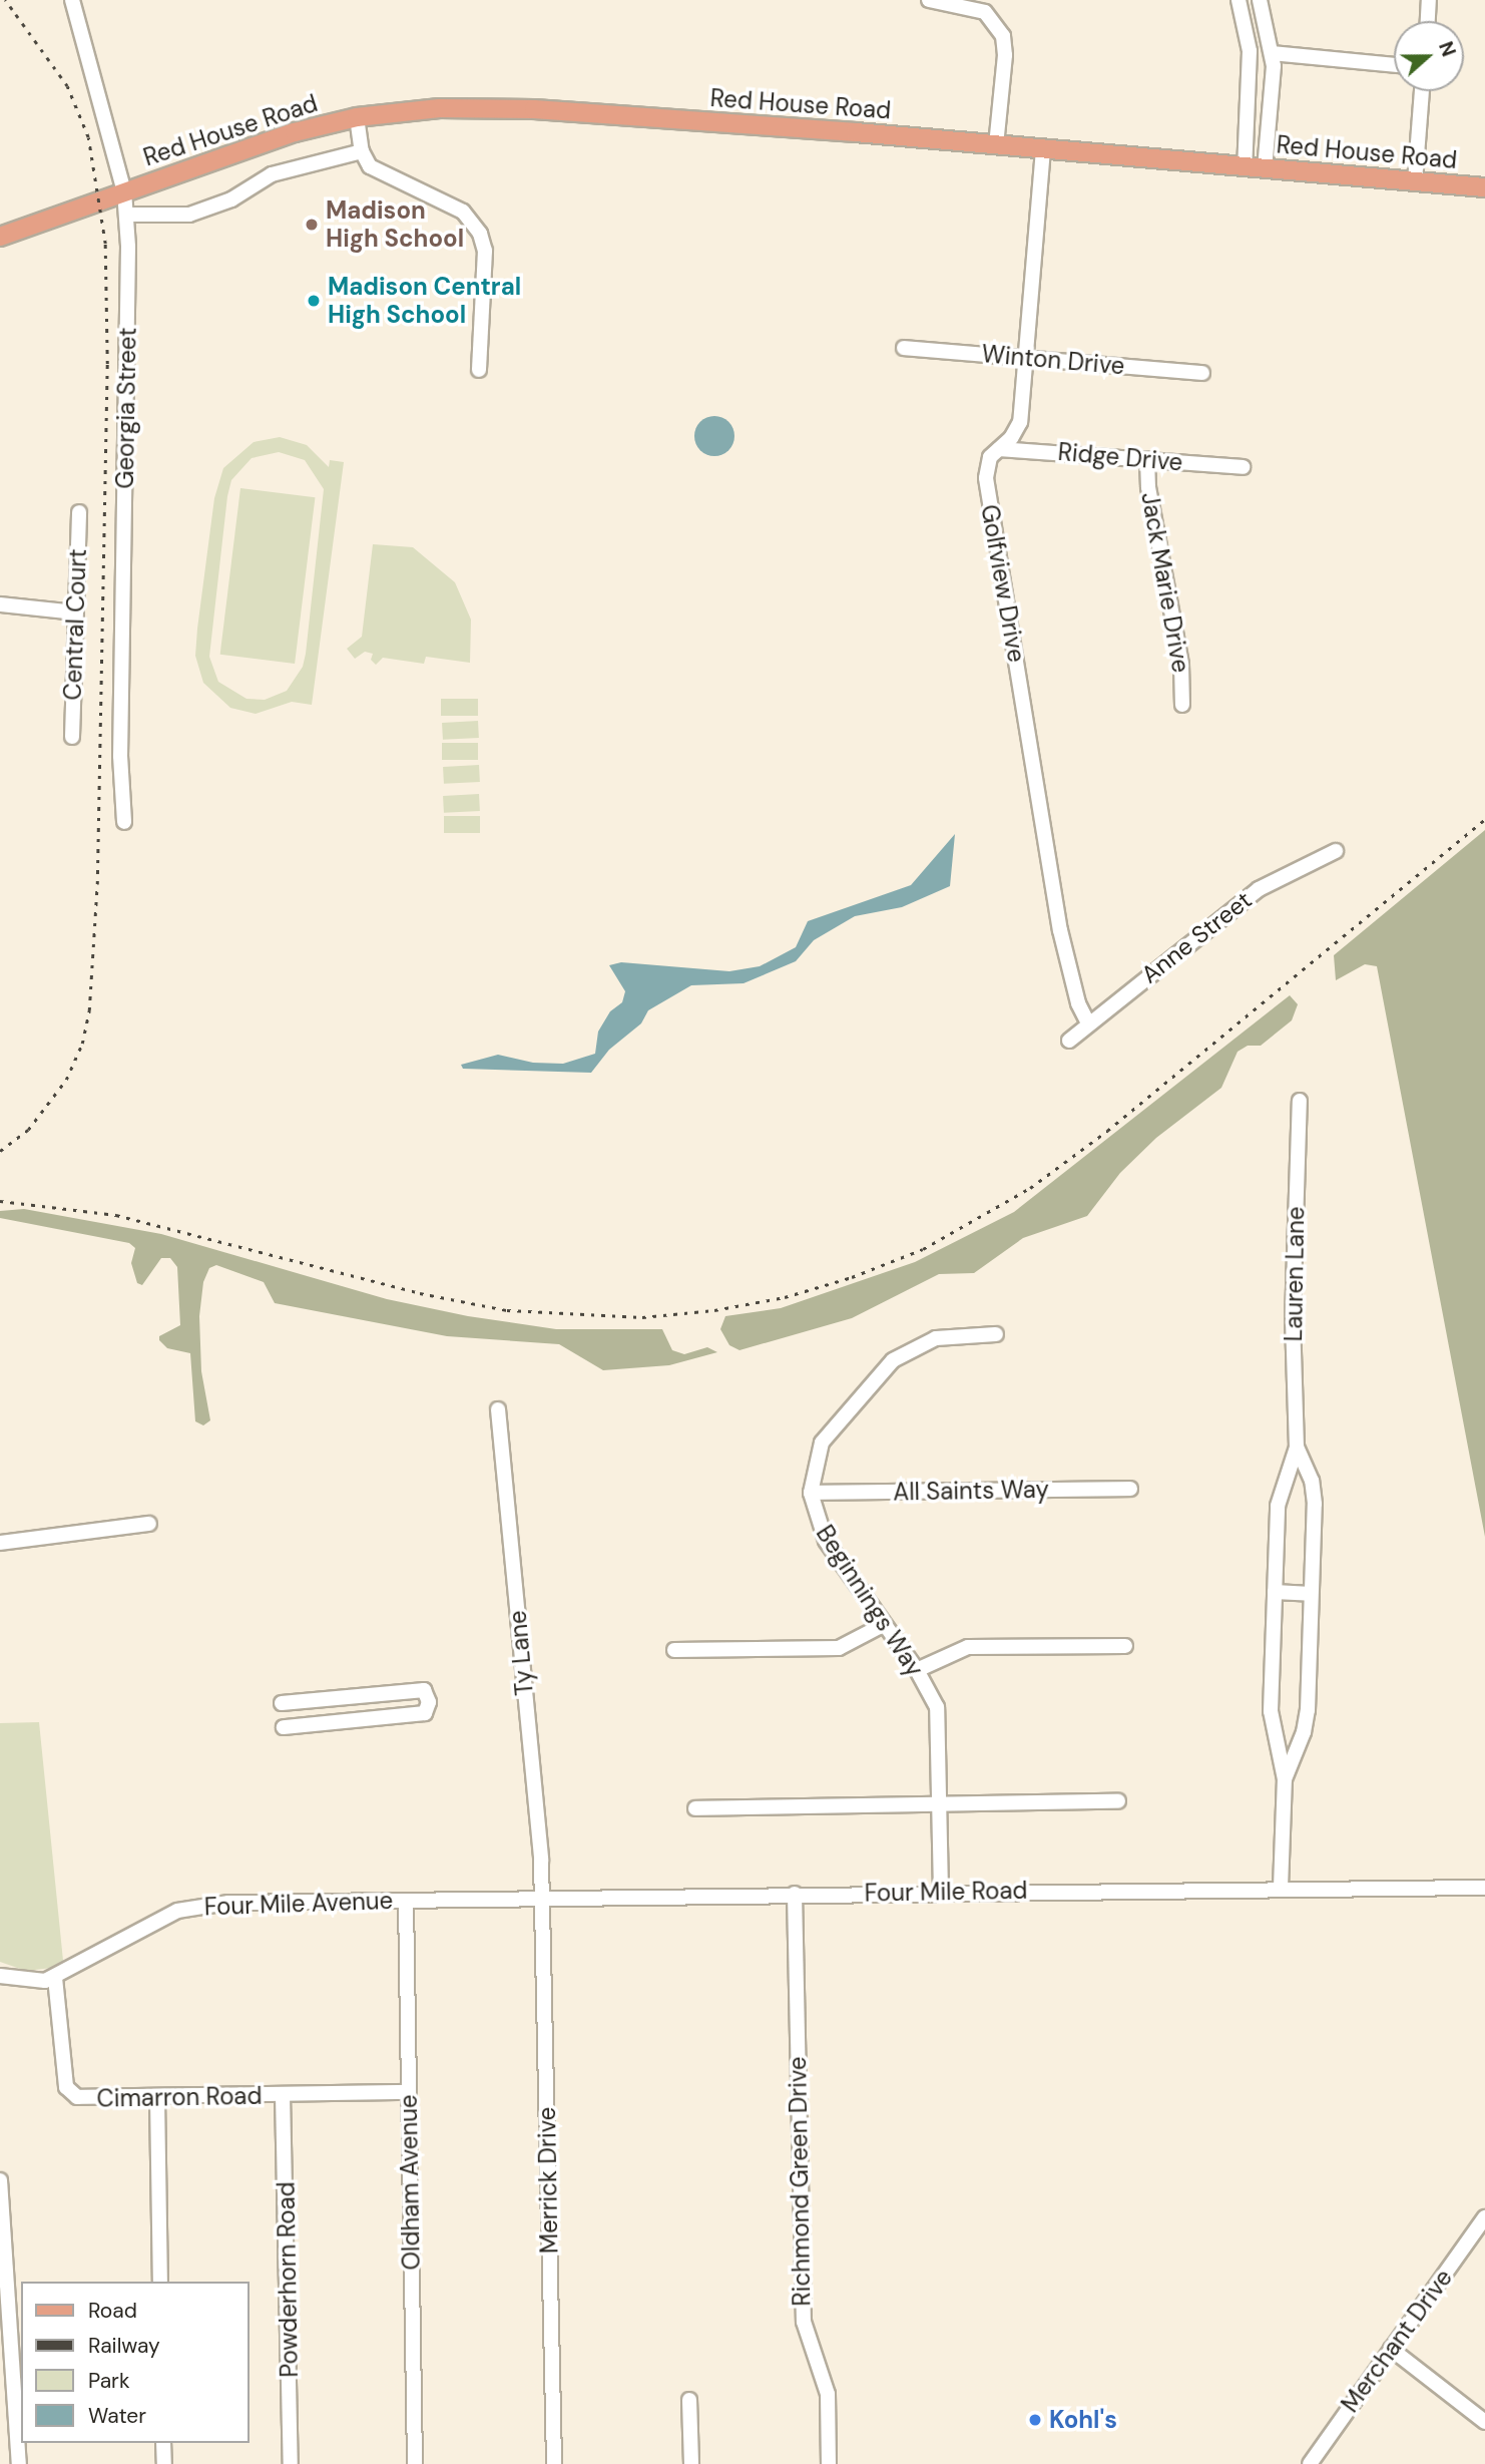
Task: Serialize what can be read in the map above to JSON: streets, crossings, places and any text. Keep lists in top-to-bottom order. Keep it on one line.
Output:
{"streets":{"main road":["Red House Road"],"street":["Winton Drive","Georgia Street","Ridge Drive","Jack Marie Drive","Golfview Drive","Central Court","Anne Street","Lauren Lane","All Saints Way","Beginnings Way","Ty Lane","Four Mile Road","Four Mile Avenue","Cimarron Road","Merrick Drive","Richmond Green Drive","Oldham Avenue","Powderhorn Road","Merchant Drive"]},"crossings":[["Red House Road","Georgia Street"],["Red House Road","Golfview Drive"],["Winton Drive","Golfview Drive"],["Ridge Drive","Jack Marie Drive"],["Ridge Drive","Golfview Drive"],["Golfview Drive","Anne Street"],["Lauren Lane","Four Mile Road"],["All Saints Way","Beginnings Way"],["Beginnings Way","Four Mile Road"],["Ty Lane","Four Mile Road"],["Ty Lane","Merrick Drive"],["Four Mile Road","Four Mile Avenue"],["Four Mile Road","Merrick Drive"],["Four Mile Road","Richmond Green Drive"],["Four Mile Road","Oldham Avenue"],["Four Mile Avenue","Cimarron Road"],["Four Mile Avenue","Oldham Avenue"],["Cimarron Road","Oldham Avenue"],["Cimarron Road","Powderhorn Road"]],"places":["Madison High School","Madison Central High School","Kohl's"],"legend":["Road","Railway","Park","Water"],"north":"right"}
